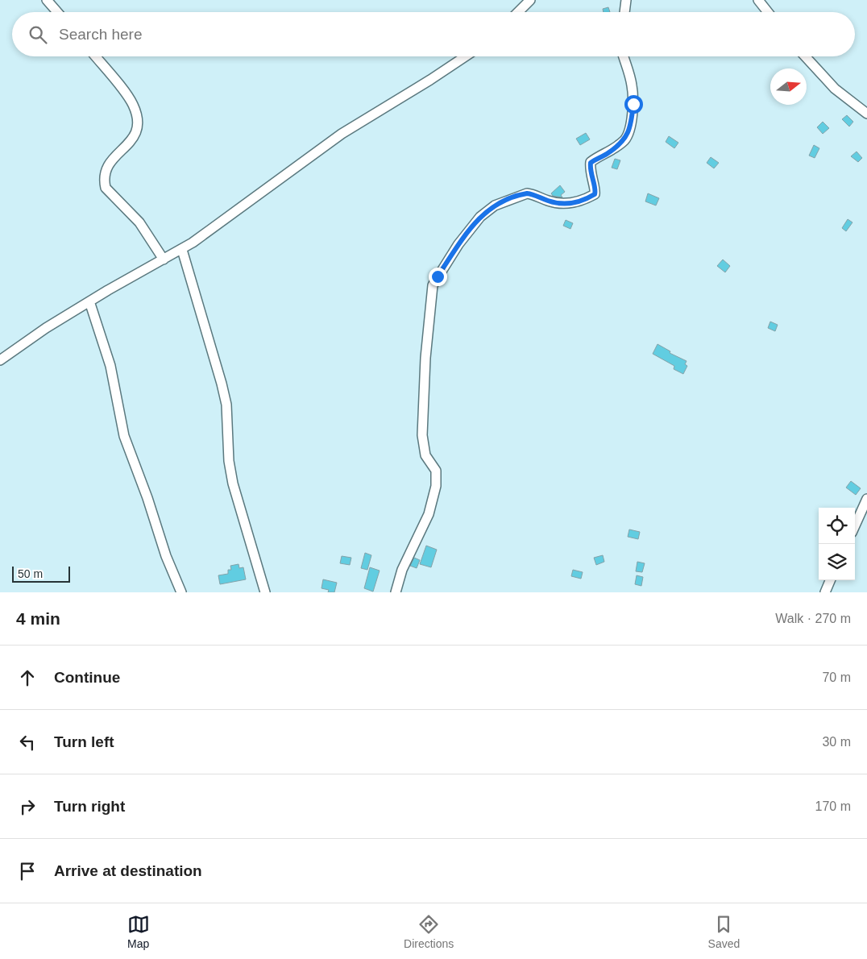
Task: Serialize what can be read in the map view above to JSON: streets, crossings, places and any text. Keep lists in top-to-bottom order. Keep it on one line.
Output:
{"scale_bar":"50 m","north":"right","page":{"search":"Search here","scale":"50 m","heading":["4 min","Walk · 270 m"],"list":[["Continue","70 m"],["Turn left","30 m"],["Turn right","170 m"],"Arrive at destination"],"nav":["Map","Directions","Saved"]}}
